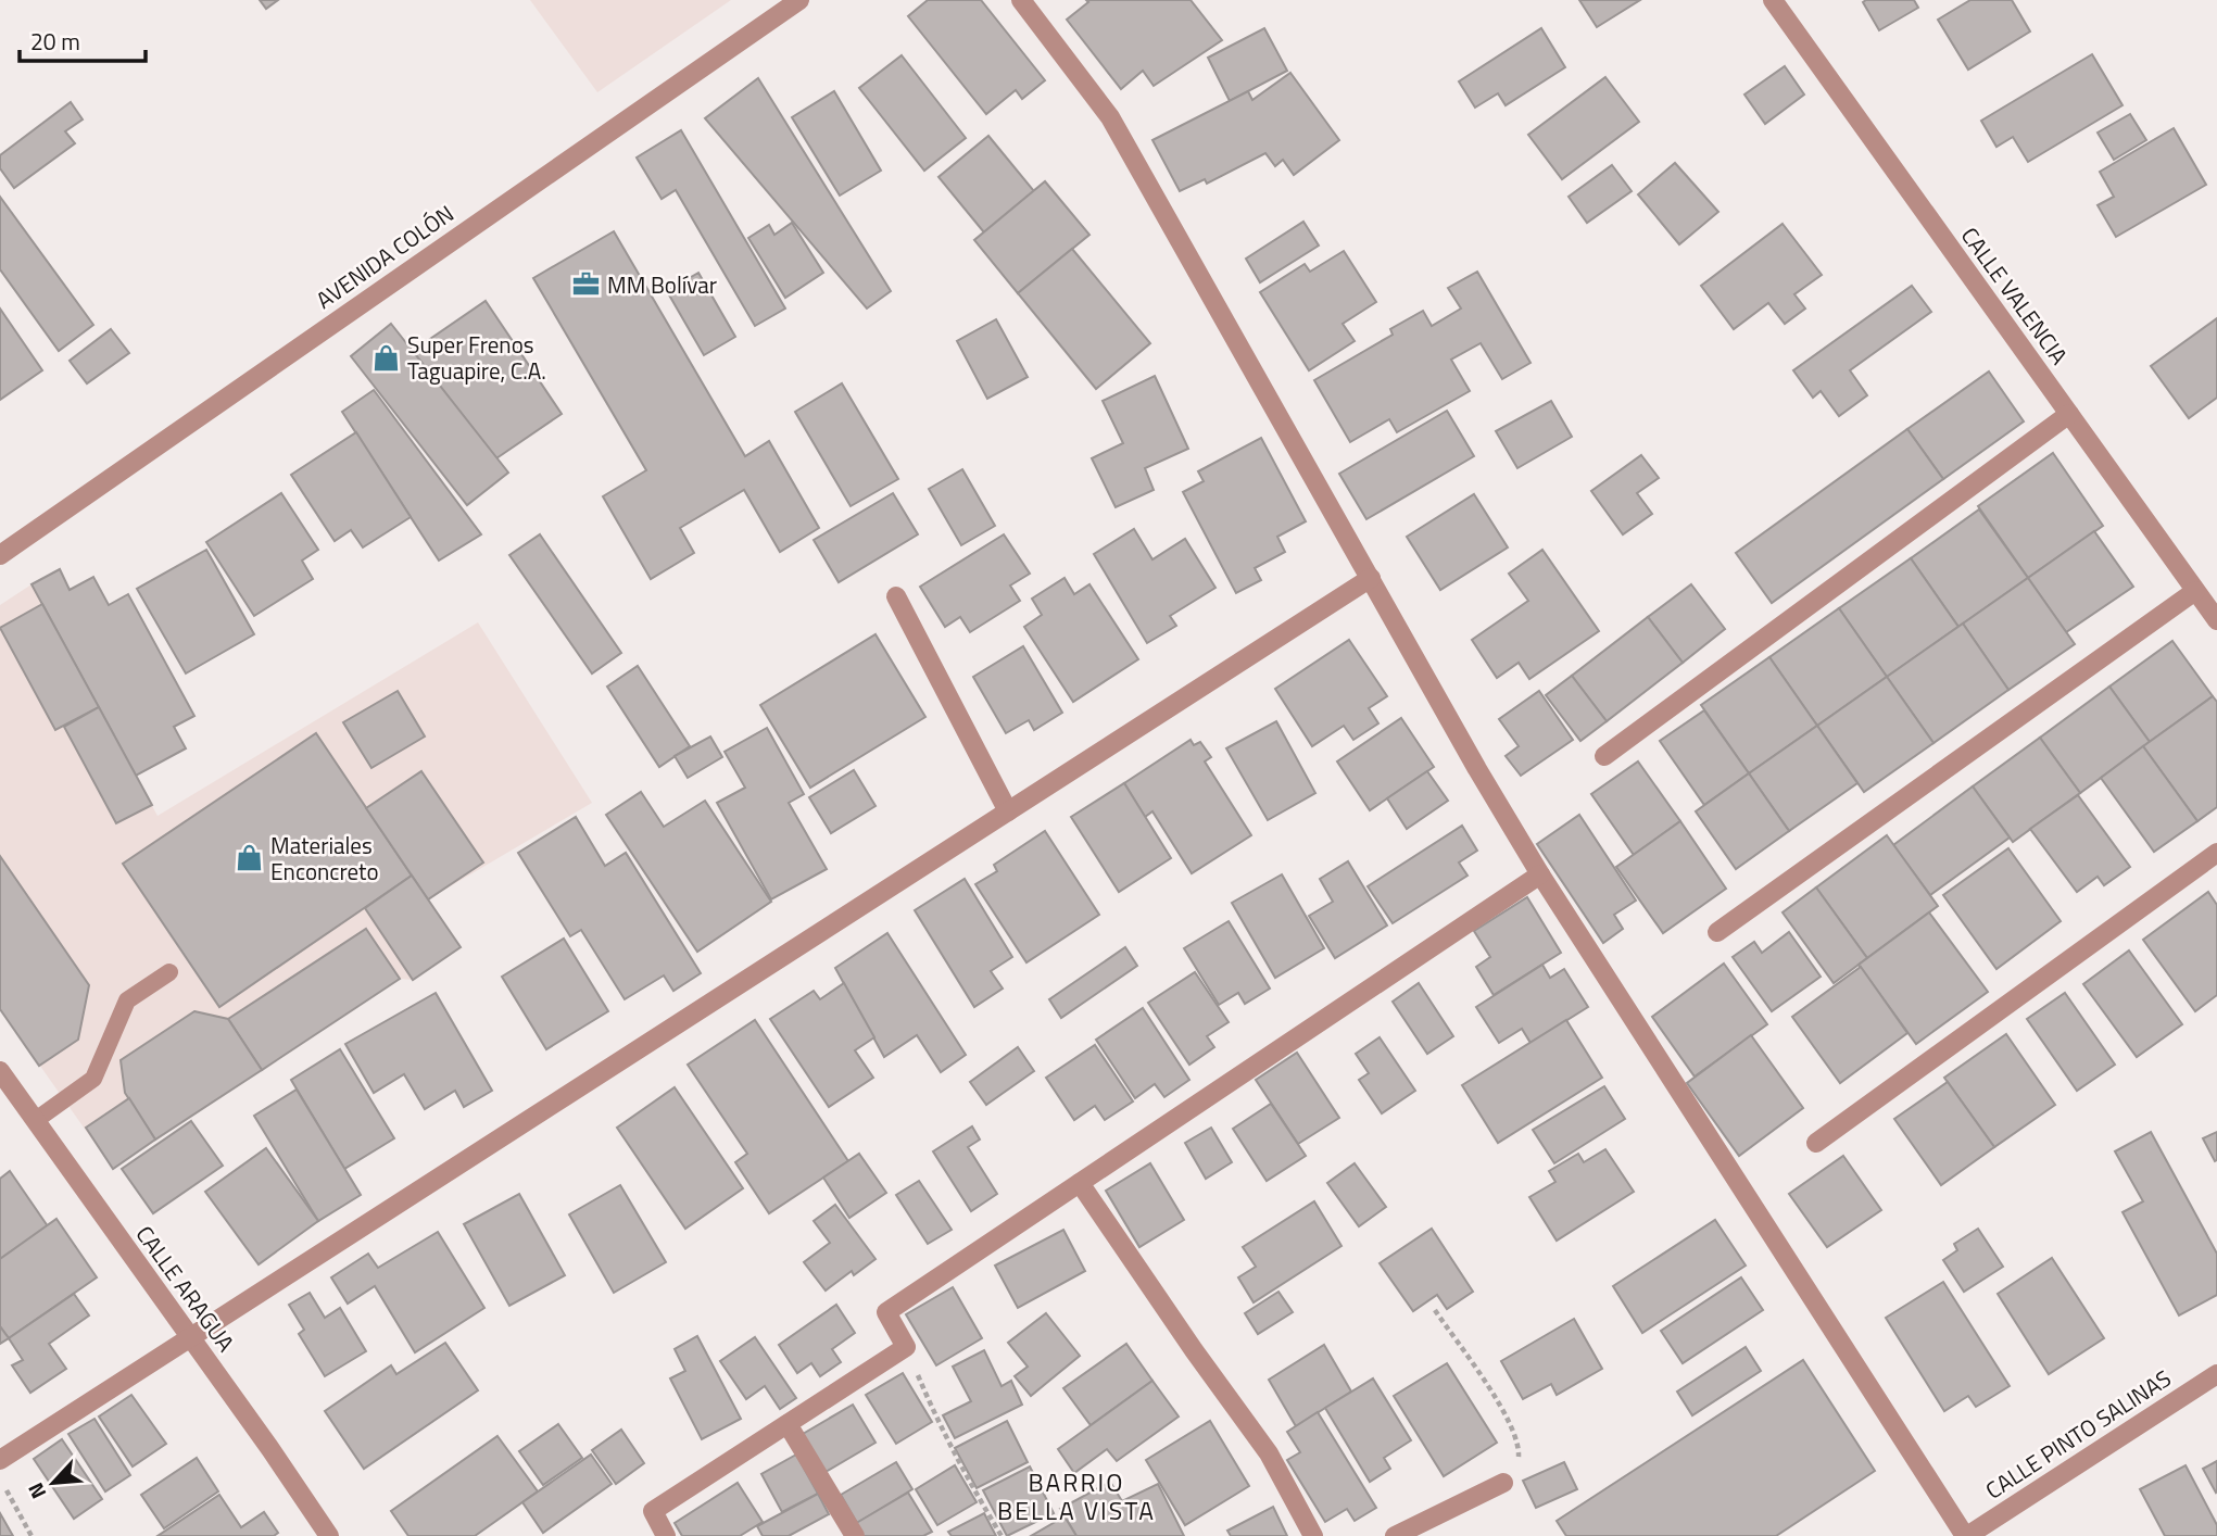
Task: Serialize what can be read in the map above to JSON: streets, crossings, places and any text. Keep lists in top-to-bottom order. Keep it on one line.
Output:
{"streets":{"street":["AVENIDA COLÓN","CALLE VALENCIA","CALLE ARAGUA","CALLE PINTO SALINAS"]},"districts":["BARRIO BELLA VISTA"],"places":{"office":["MM Bolívar"],"shop":["Super Frenos Taguapire, C.A.","Materiales Enconcreto"]},"scale_bar":"20 m","north":"bottom left"}
